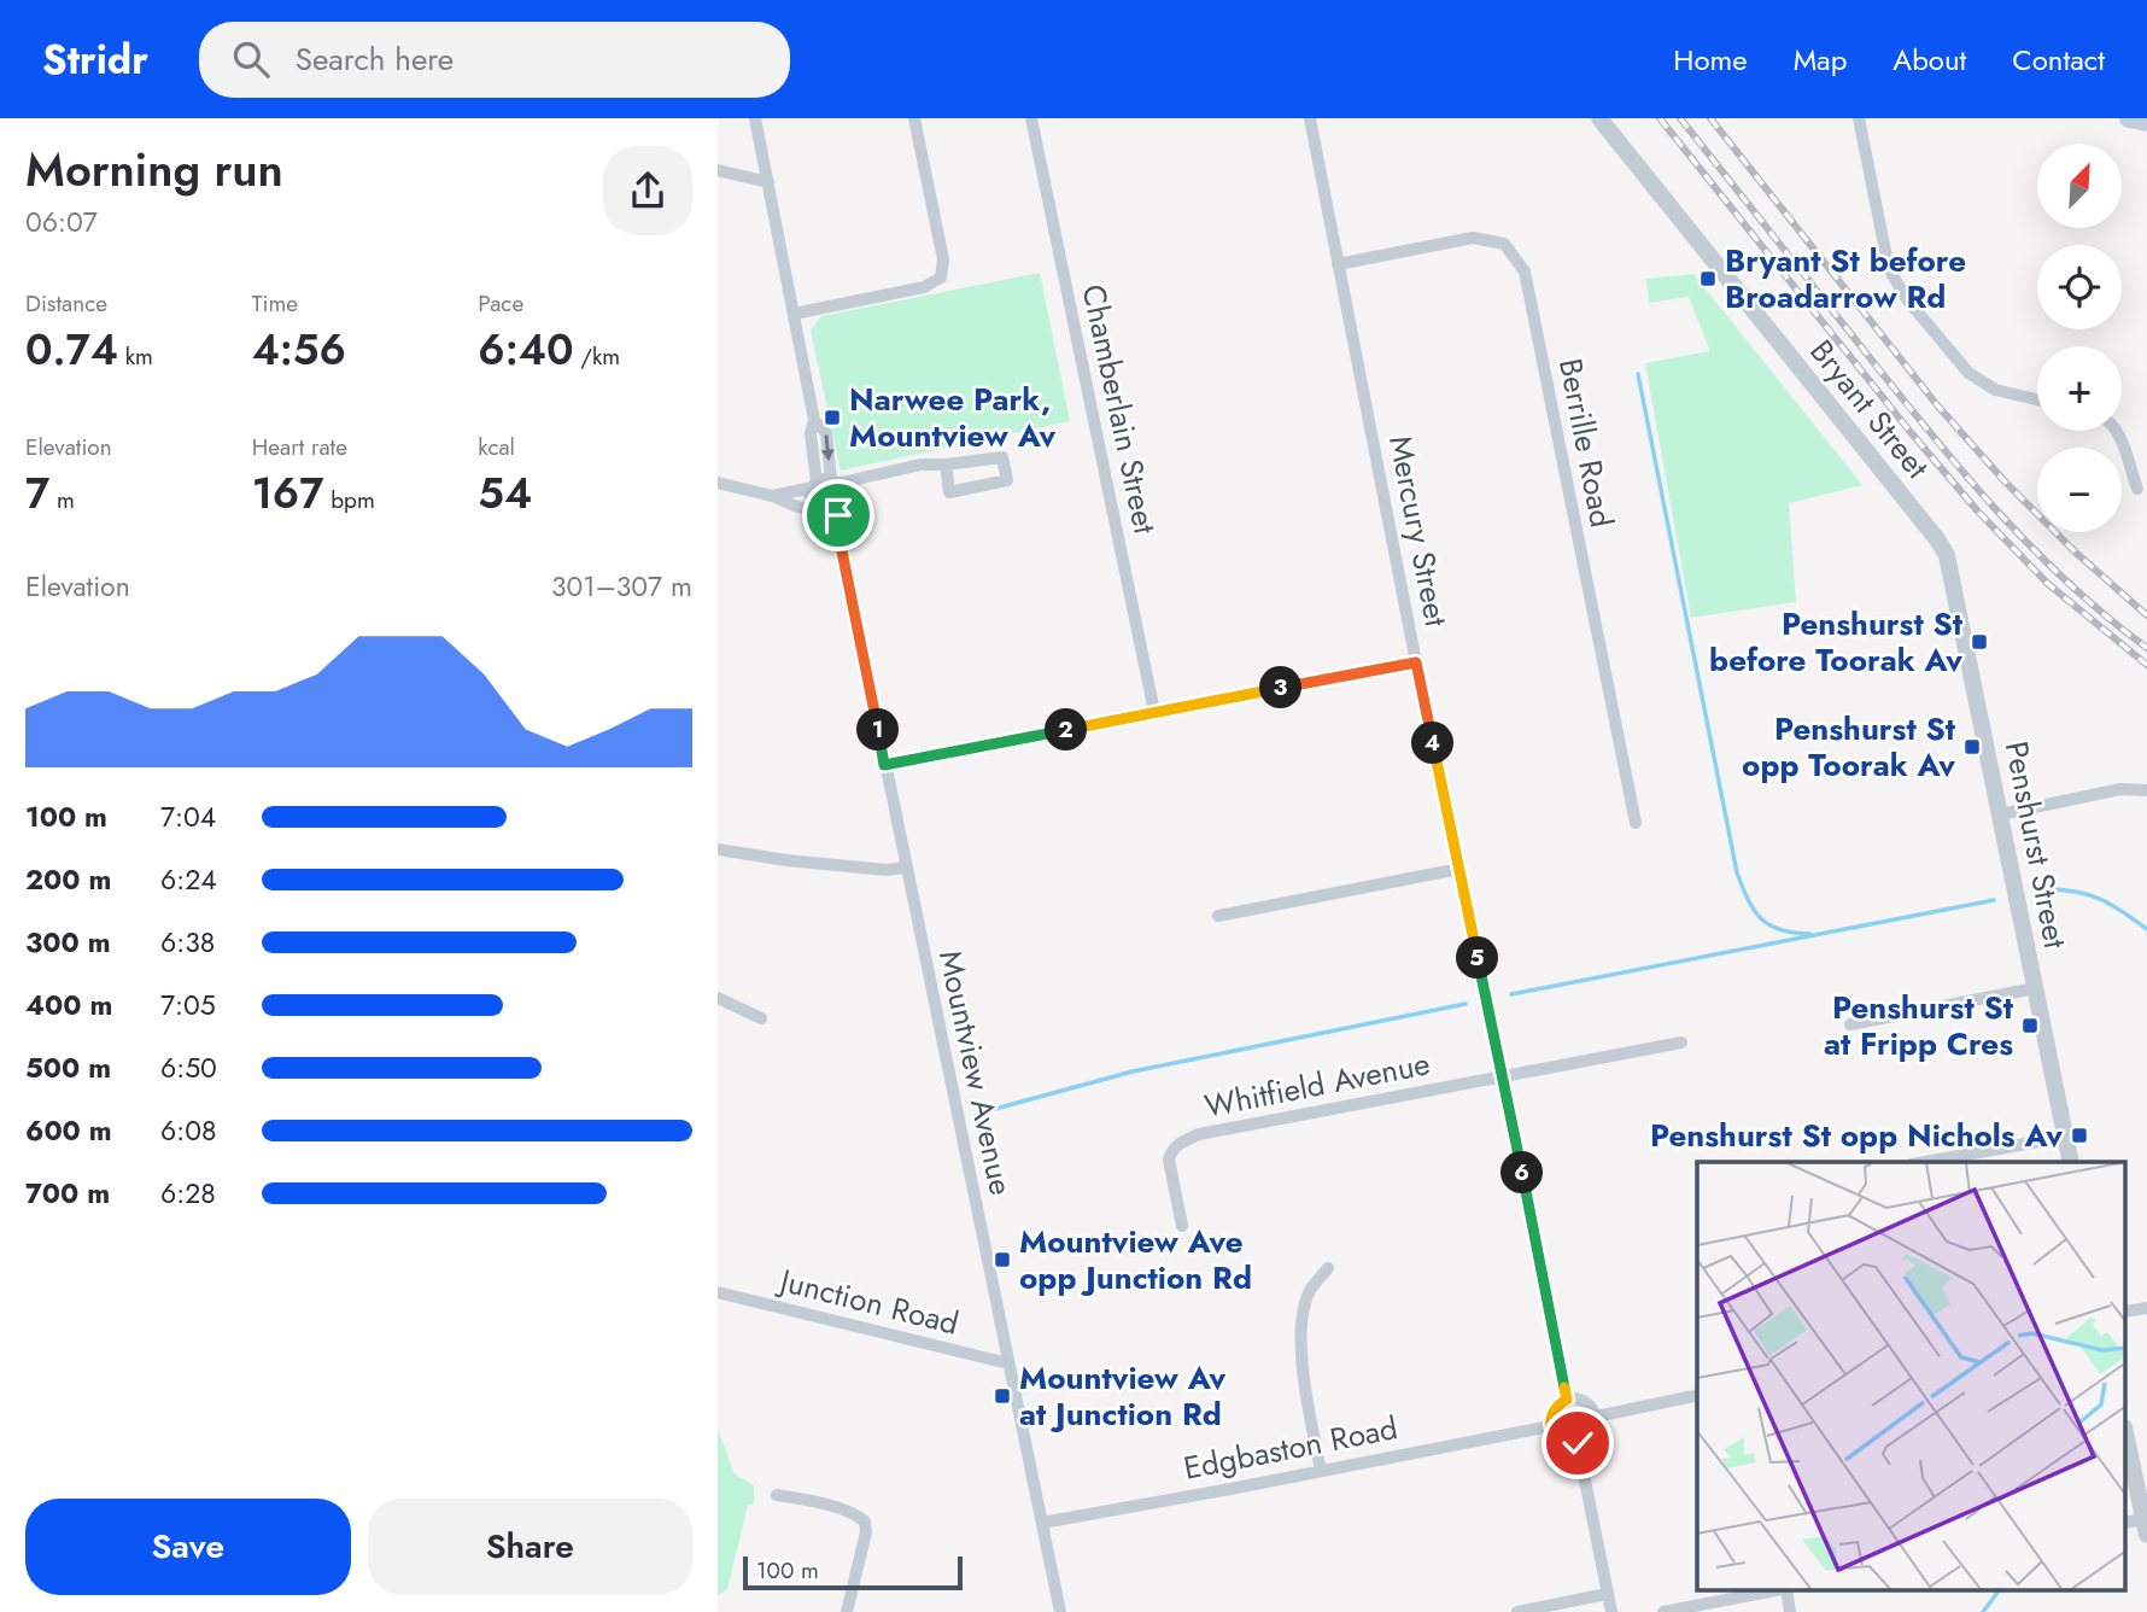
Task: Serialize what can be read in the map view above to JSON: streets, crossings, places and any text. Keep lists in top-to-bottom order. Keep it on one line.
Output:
{"streets":{"street":["Chamberlain Street","Bryant Street","Berrille Road","Mercury Street","Penshurst Street","Mountview Avenue","Whitfield Avenue","Junction Road","Edgbaston Road"]},"crossings":[["Bryant Street","Penshurst Street"],["Berrille Road","Mercury Street"],["Mercury Street","Whitfield Avenue"],["Mercury Street","Edgbaston Road"],["Mountview Avenue","Junction Road"],["Mountview Avenue","Edgbaston Road"]],"places":{"transit":["Bryant St before Broadarrow Rd","Narwee Park, Mountview Av","Penshurst St before Toorak Av","Penshurst St opp Toorak Av","Penshurst St at Fripp Cres","Penshurst St opp Nichols Av","Mountview Ave opp Junction Rd","Mountview Av at Junction Rd"]},"scale_bar":"100 m","north":"top right","page":{"header":"Stridr","search":"Search here","nav":["Home","Map","About","Contact"],"heading":["Morning run","06:07"],"map_buttons":["+","−"],"stats":[["Distance","0.74 km"],["Time","4:56"],["Pace","6:40 /km"],["Elevation","7 m"],["Heart rate","167 bpm"],["kcal","54"]],"chart":["Elevation","301–307 m"],"pins":["3","1","2","4","5","6"],"list":[{"name":"100 m","note":"7:04"},{"name":"200 m","note":"6:24"},{"name":"300 m","note":"6:38"},{"name":"400 m","note":"7:05"},{"name":"500 m","note":"6:50"},{"name":"600 m","note":"6:08"},{"name":"700 m","note":"6:28"}],"buttons":["Save","Share"],"scale":"100 m"}}
